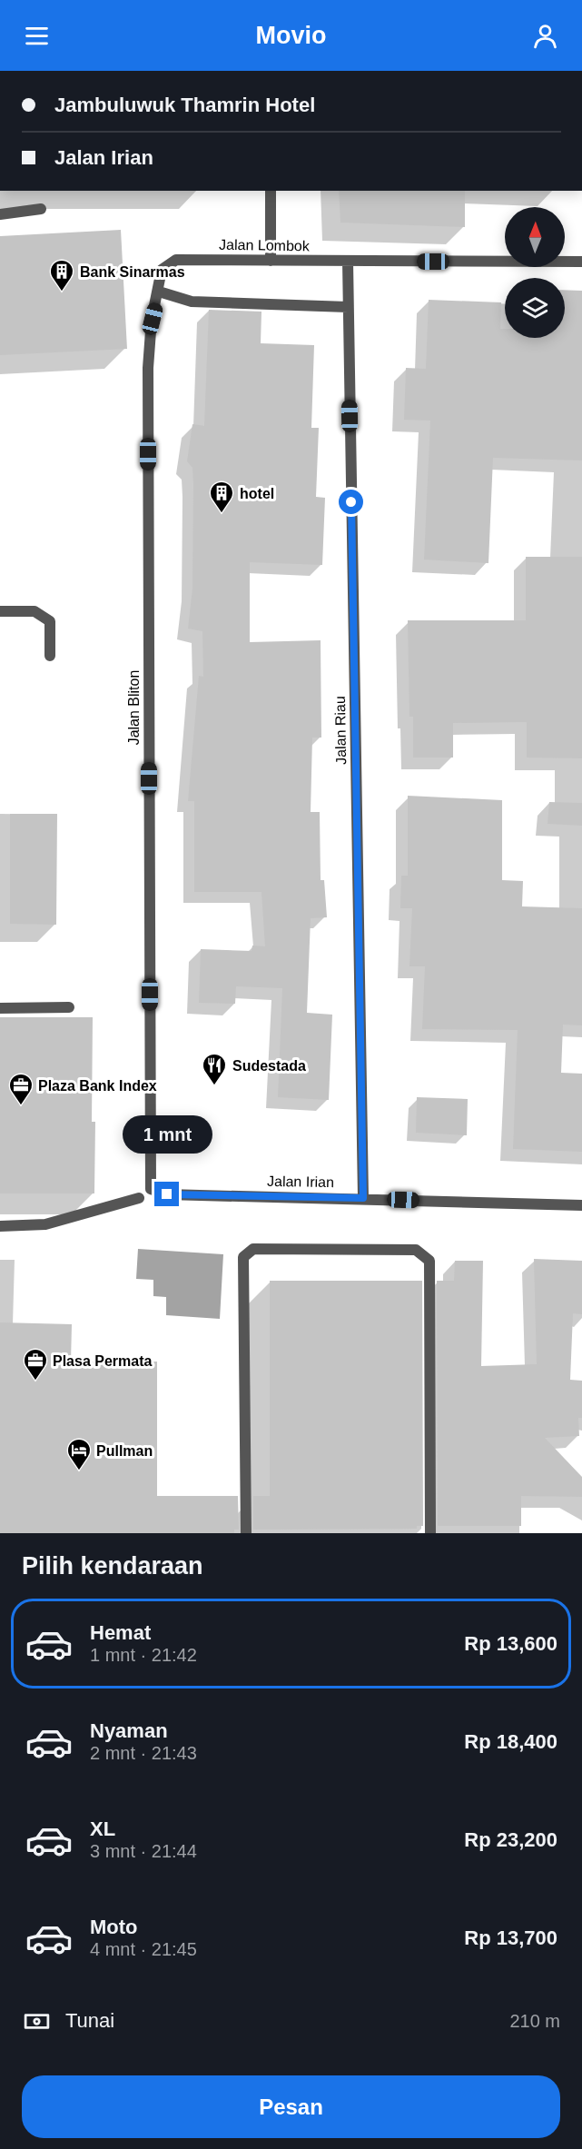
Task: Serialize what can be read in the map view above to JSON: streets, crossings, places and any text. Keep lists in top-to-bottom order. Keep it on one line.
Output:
{"streets":{"street":["Jalan Lombok","Jalan Bliton","Jalan Riau","Jalan Irian"]},"crossings":[["Jalan Lombok","Jalan Bliton"],["Jalan Lombok","Jalan Riau"],["Jalan Bliton","Jalan Irian"],["Jalan Riau","Jalan Irian"]],"places":{"building":["Bank Sinarmas","hotel"],"restaurant":["Sudestada"],"office":["Plaza Bank Index","Plasa Permata"],"hotel":["Pullman"]},"north":"top","page":{"header":"Movio","banner":["Jambuluwuk Thamrin Hotel","Jalan Irian"],"bubble":"1 mnt","heading":"Pilih kendaraan","list":[{"name":"Hemat","note":"1 mnt · 21:42","value":"Rp 13,600"},{"name":"Nyaman","note":"2 mnt · 21:43","value":"Rp 18,400"},{"name":"XL","note":"3 mnt · 21:44","value":"Rp 23,200"},{"name":"Moto","note":"4 mnt · 21:45","value":"Rp 13,700"}],"pay":["Tunai","210 m"],"buttons":"Pesan"}}
